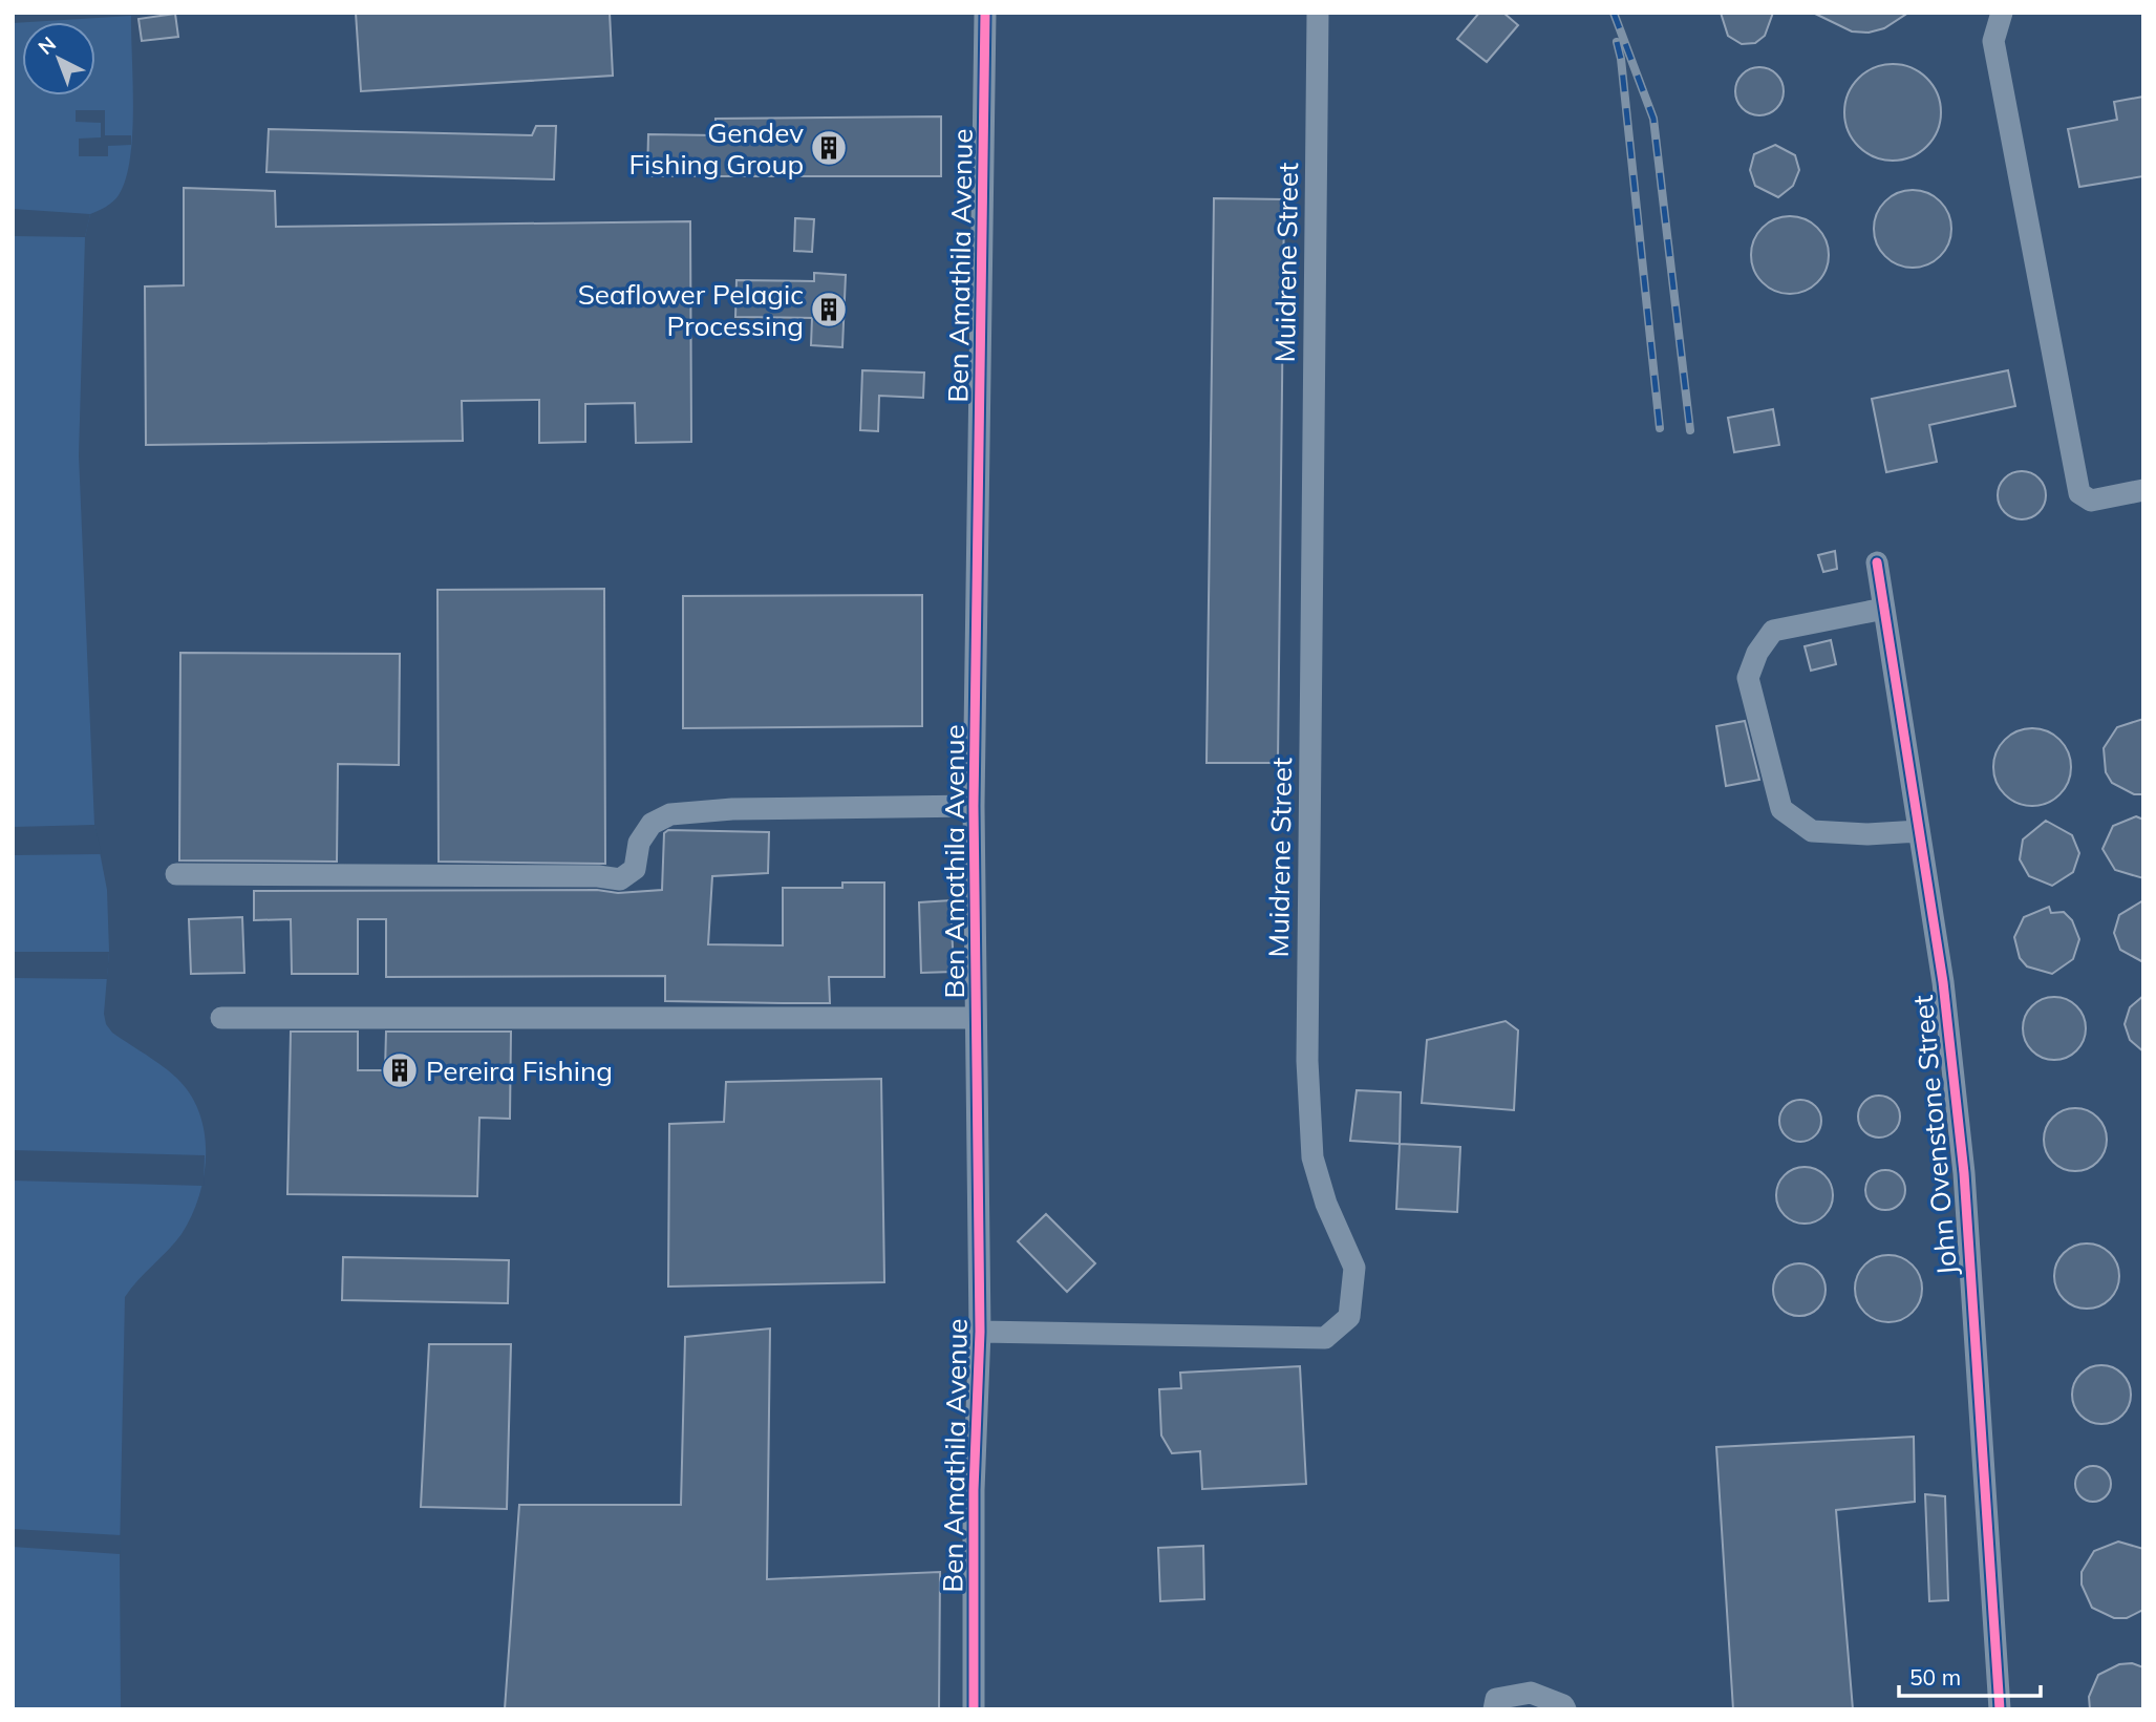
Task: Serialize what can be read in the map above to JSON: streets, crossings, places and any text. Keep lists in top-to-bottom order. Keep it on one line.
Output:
{"streets":{"street":["Muidrene Street","Ben Amathila Avenue","John Ovenstone Street"]},"crossings":[["Muidrene Street","Ben Amathila Avenue"]],"places":{"building":["Gendev Fishing Group","Seaflower Pelagic Processing","Pereira Fishing"]},"scale_bar":"50 m","north":"top left"}
